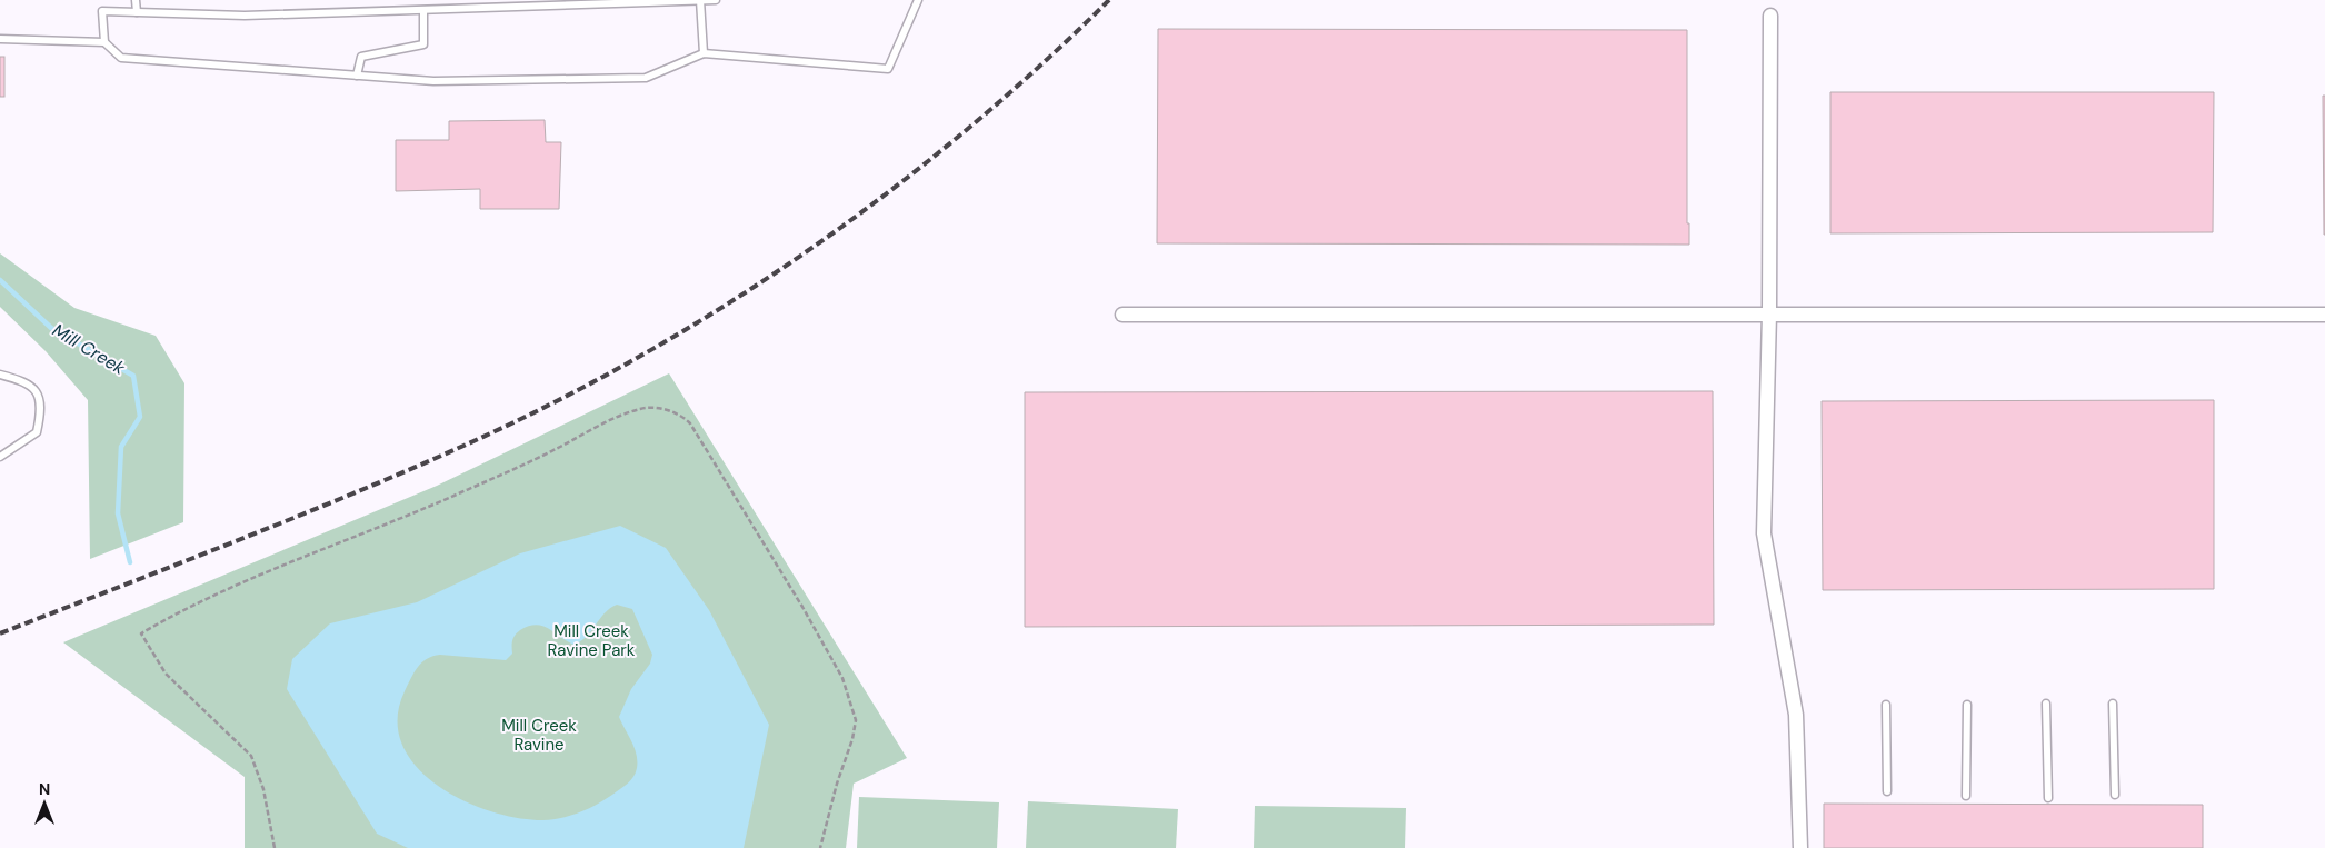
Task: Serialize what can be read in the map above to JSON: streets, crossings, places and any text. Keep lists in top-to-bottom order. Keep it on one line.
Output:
{"water":["Mill Creek"],"parks":["Mill Creek Ravine Park","Mill Creek Ravine"],"north":"top"}
